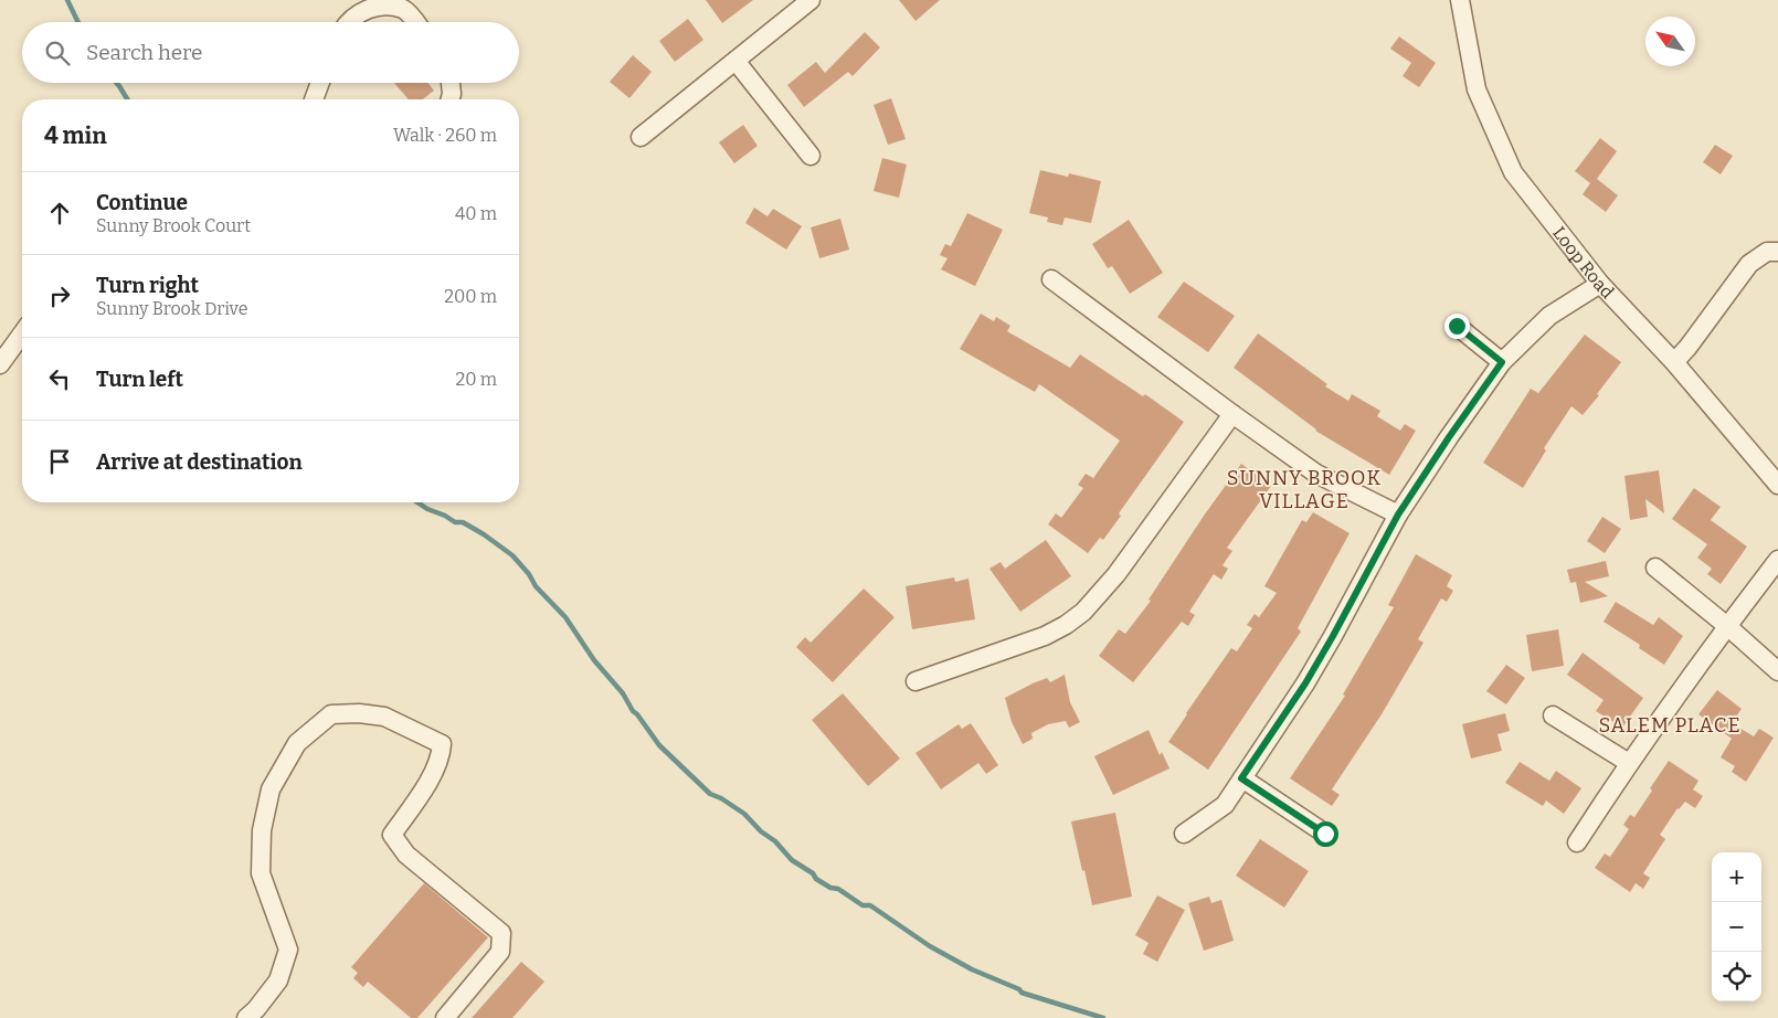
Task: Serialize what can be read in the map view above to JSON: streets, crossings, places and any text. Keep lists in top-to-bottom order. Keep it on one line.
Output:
{"streets":{"street":["Loop Road"]},"districts":["SUNNY BROOK VILLAGE","SALEM PLACE"],"north":"top left","page":{"search":"Search here","heading":["4 min","Walk · 260 m"],"list":[["Continue","Sunny Brook Court","40 m"],["Turn right","Sunny Brook Drive","200 m"],["Turn left","20 m"],"Arrive at destination"],"map_buttons":["+","−"]}}
